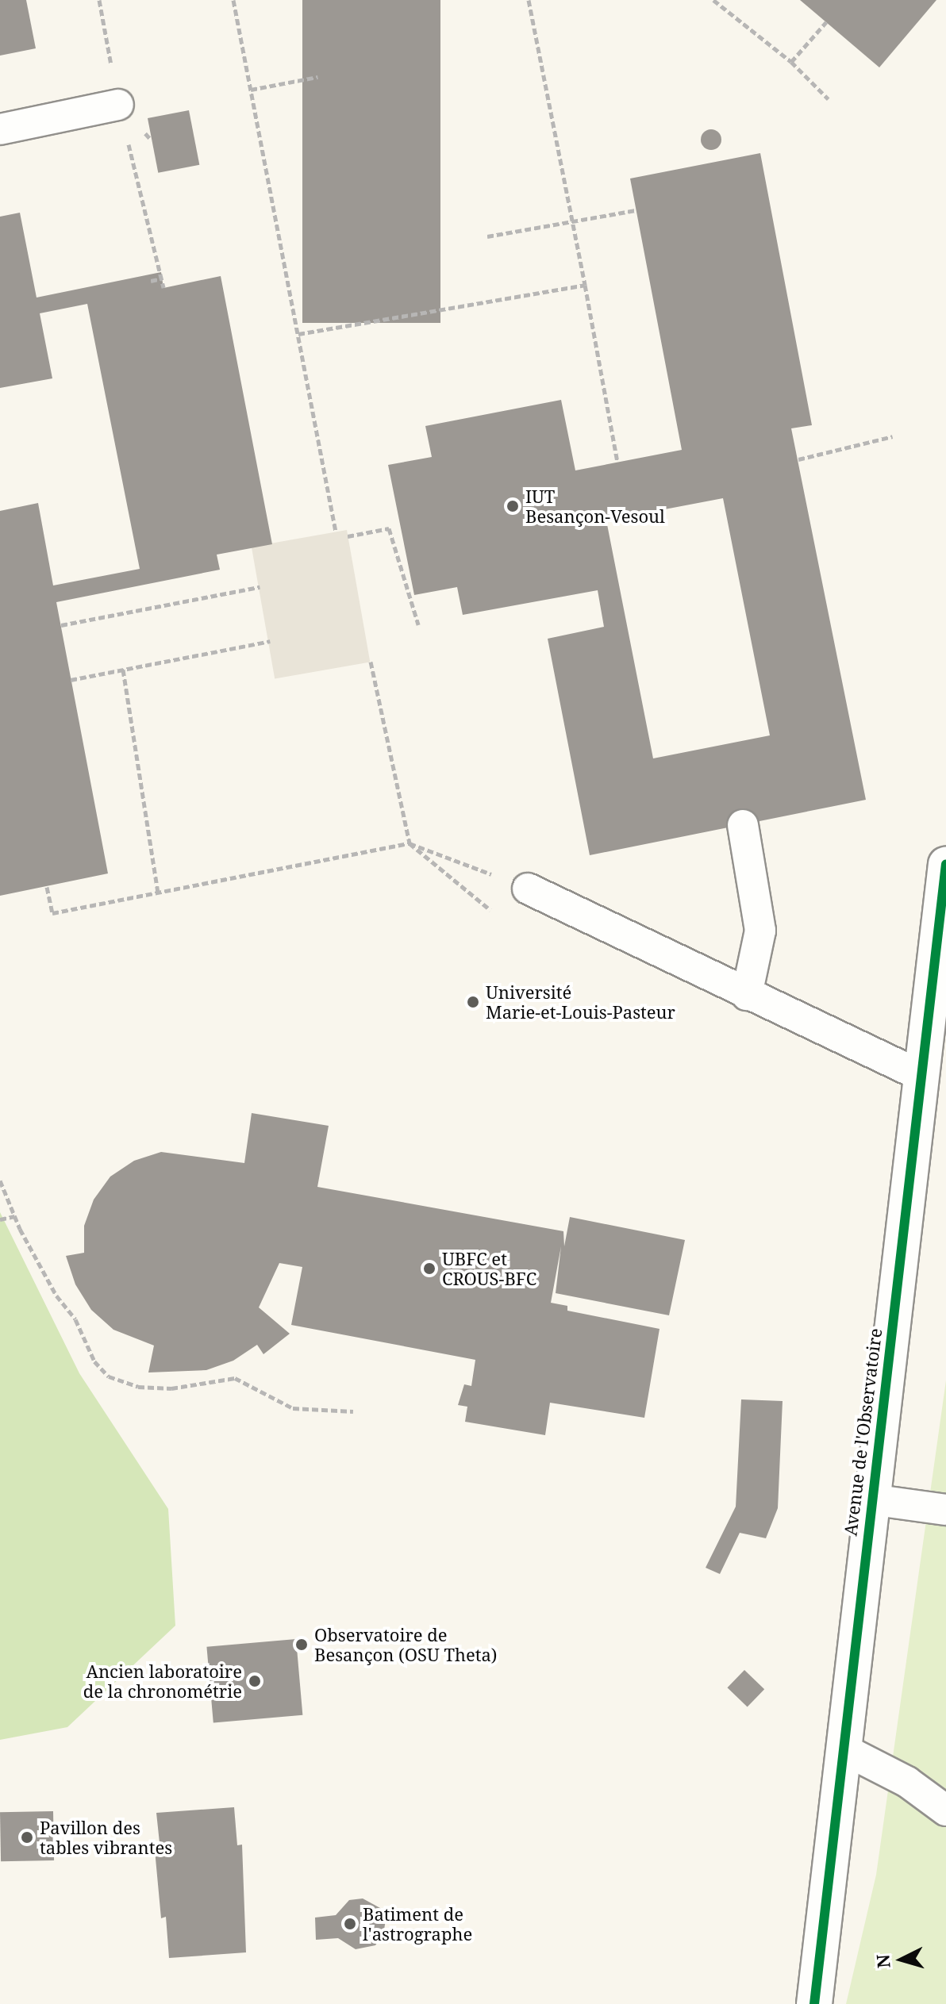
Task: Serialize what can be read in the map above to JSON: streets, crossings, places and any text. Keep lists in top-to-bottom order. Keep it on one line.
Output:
{"streets":{"street":["Avenue de l'Observatoire"]},"places":["IUT Besançon-Vesoul","Université Marie-et-Louis-Pasteur","UBFC et CROUS-BFC","Observatoire de Besançon (OSU Theta)","Ancien laboratoire de la chronométrie","Pavillon des tables vibrantes","Batiment de l'astrographe"],"north":"left"}
